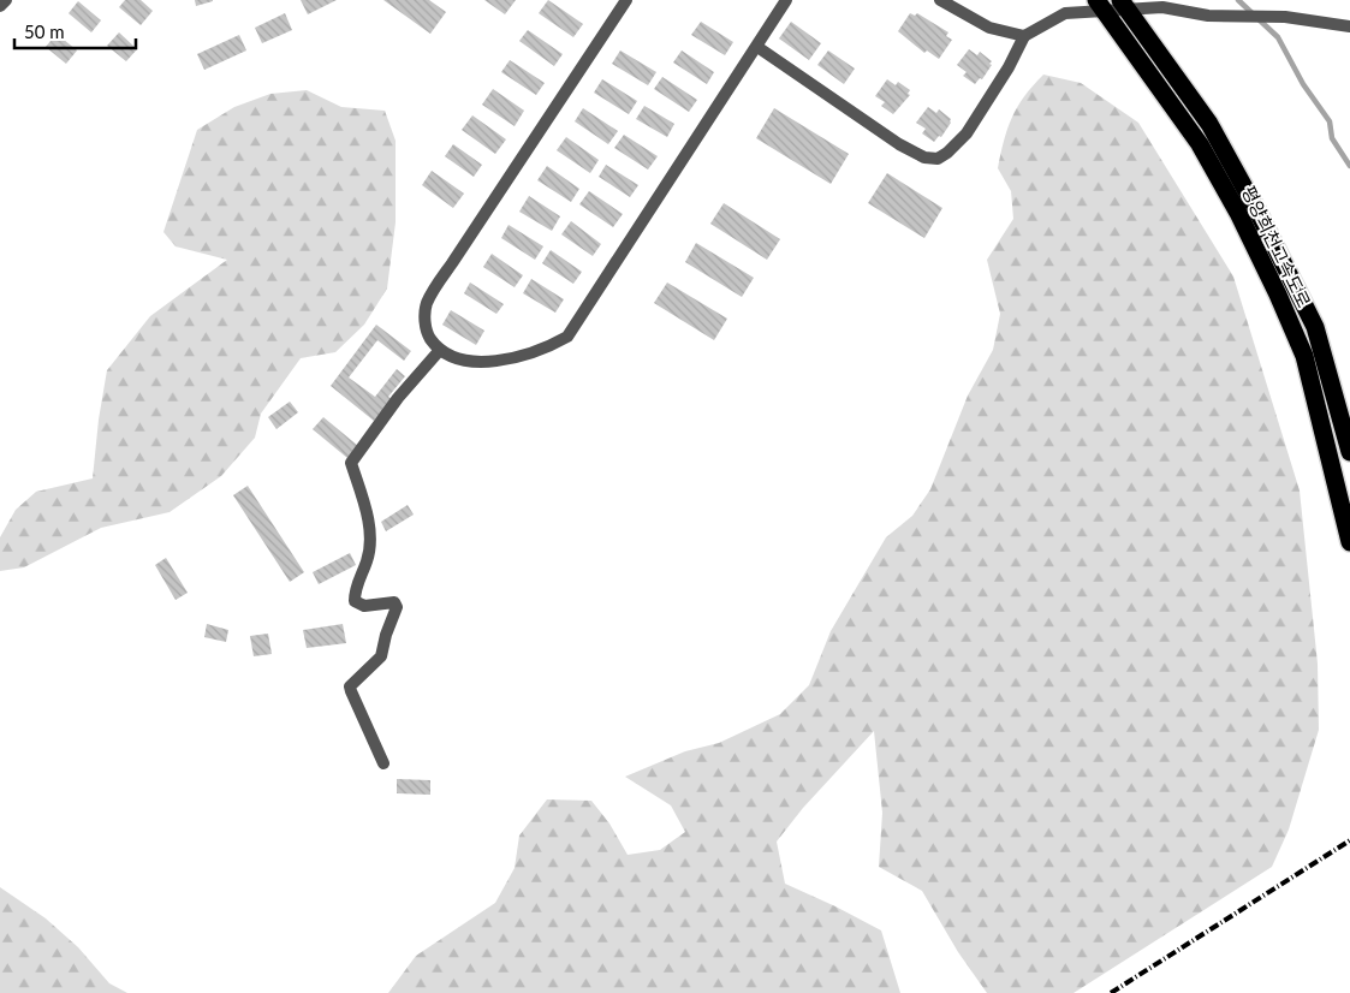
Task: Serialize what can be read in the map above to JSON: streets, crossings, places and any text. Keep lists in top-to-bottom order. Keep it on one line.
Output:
{"streets":{"highway":["평양희천고속도로"]},"scale_bar":"50 m"}
